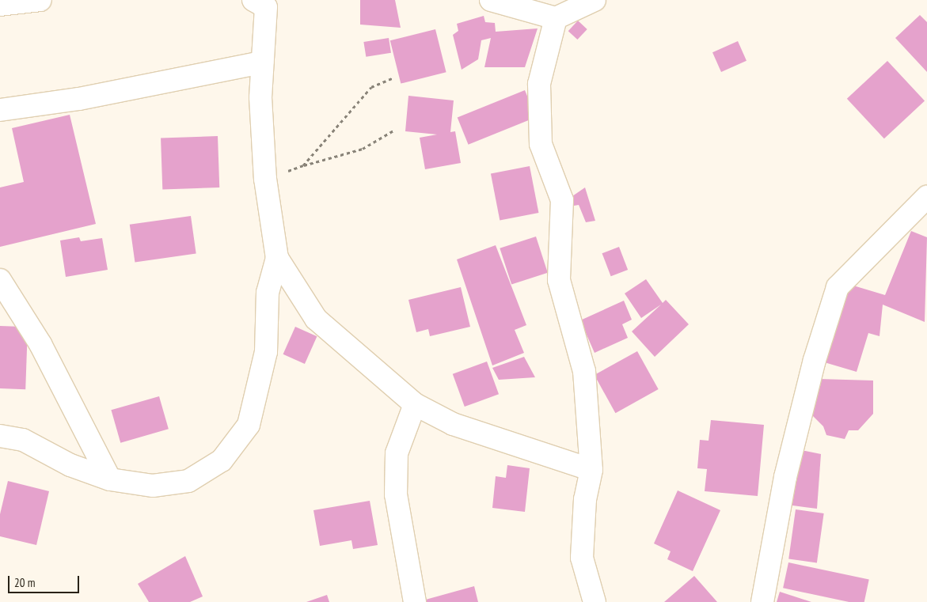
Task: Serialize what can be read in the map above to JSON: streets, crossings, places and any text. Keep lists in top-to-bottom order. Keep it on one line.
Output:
{"scale_bar":"20 m"}
